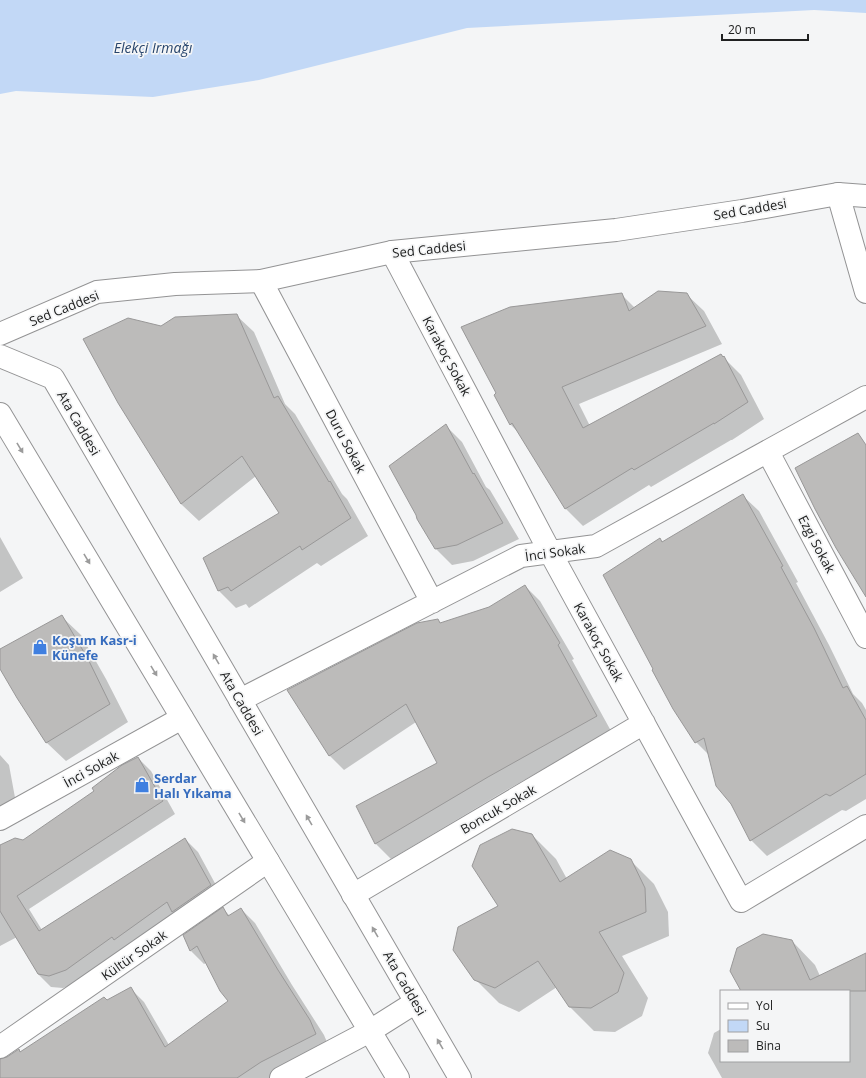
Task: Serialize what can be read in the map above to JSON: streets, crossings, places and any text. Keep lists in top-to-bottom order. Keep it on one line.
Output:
{"streets":{"street":["Sed Caddesi","Karakoç Sokak","Ata Caddesi","Duru Sokak","Ezgi Sokak","İnci Sokak","Boncuk Sokak","Kültür Sokak"]},"crossings":[["Sed Caddesi","Karakoç Sokak"],["Sed Caddesi","Duru Sokak"],["Karakoç Sokak","İnci Sokak"],["Karakoç Sokak","Boncuk Sokak"],["Ata Caddesi","İnci Sokak"],["Ata Caddesi","Boncuk Sokak"],["Duru Sokak","İnci Sokak"],["Ezgi Sokak","İnci Sokak"]],"water":["Elekçi Irmağı"],"places":{"shop":["Koşum Kasr-i Künefe","Serdar Halı Yıkama"]},"legend":["Yol","Su","Bina"],"scale_bar":"20 m"}
